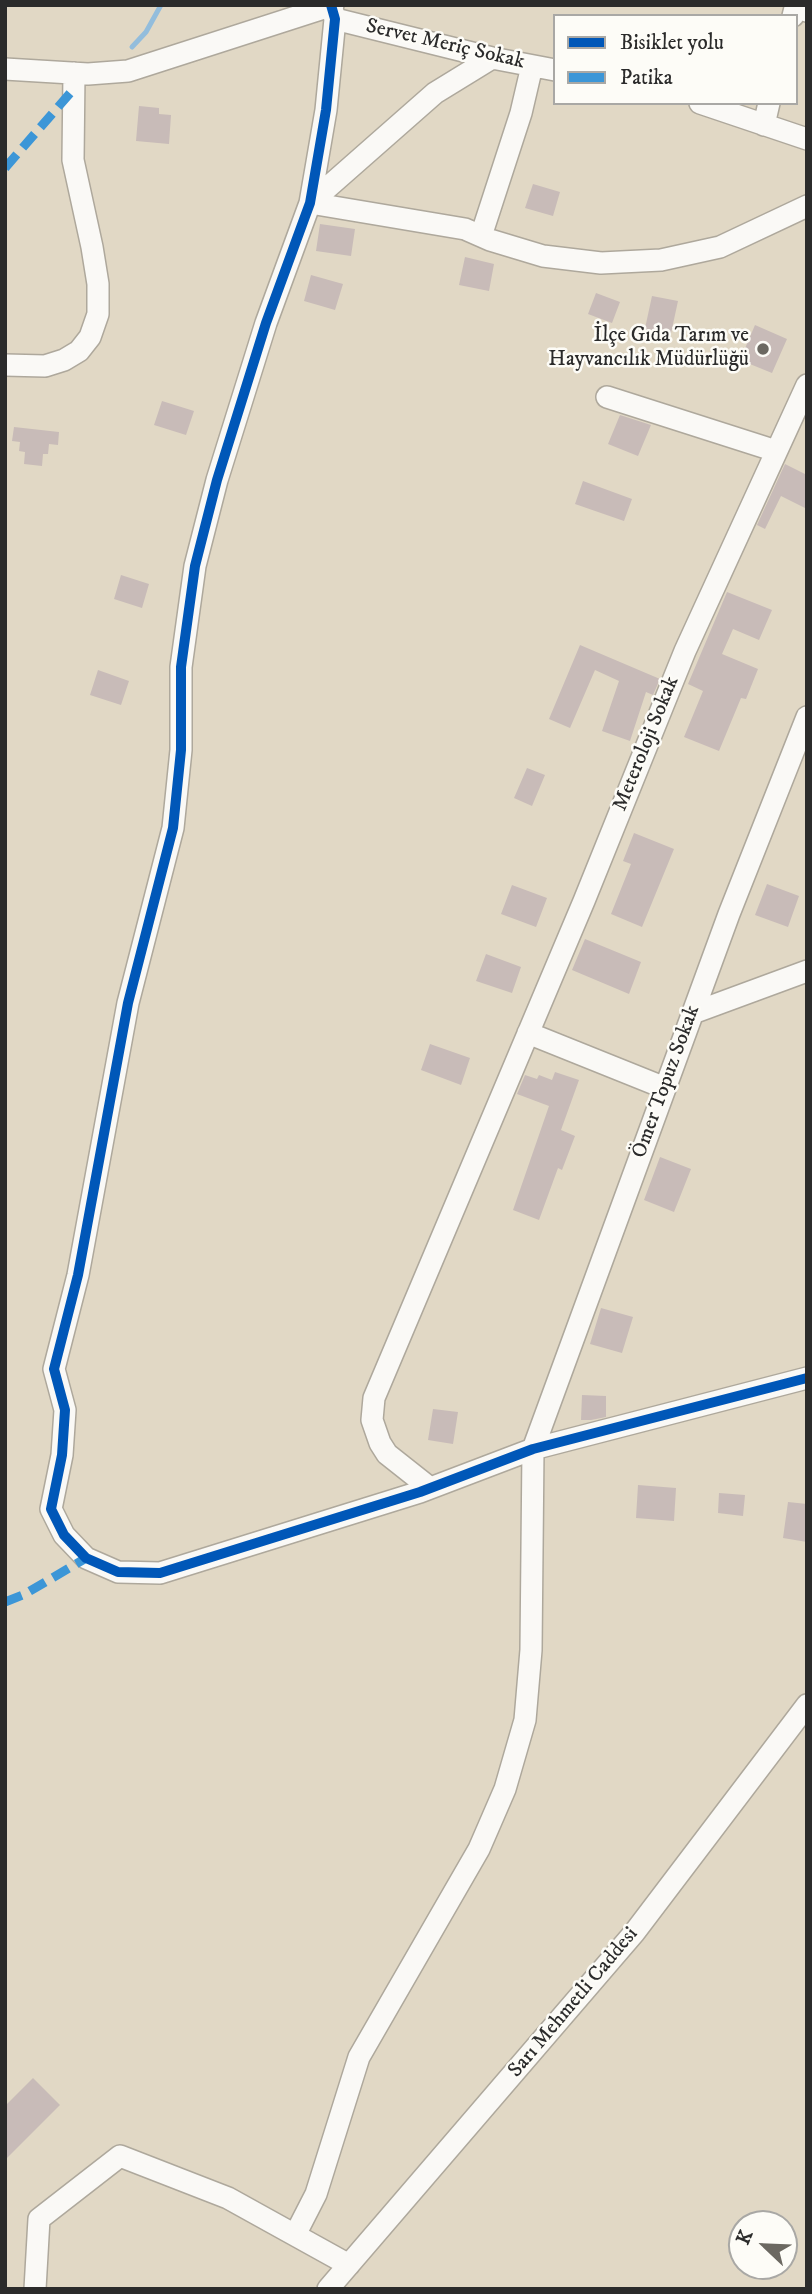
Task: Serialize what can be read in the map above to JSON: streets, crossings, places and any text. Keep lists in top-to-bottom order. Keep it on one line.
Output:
{"streets":{"street":["Servet Meriç Sokak","Meteroloji Sokak","Ömer Topuz Sokak","Sarı Mehmetli Caddesi"]},"places":["İlçe Gıda Tarım ve Hayvancılık Müdürlüğü"],"legend":["Bisiklet yolu","Patika"],"north":"top left"}
